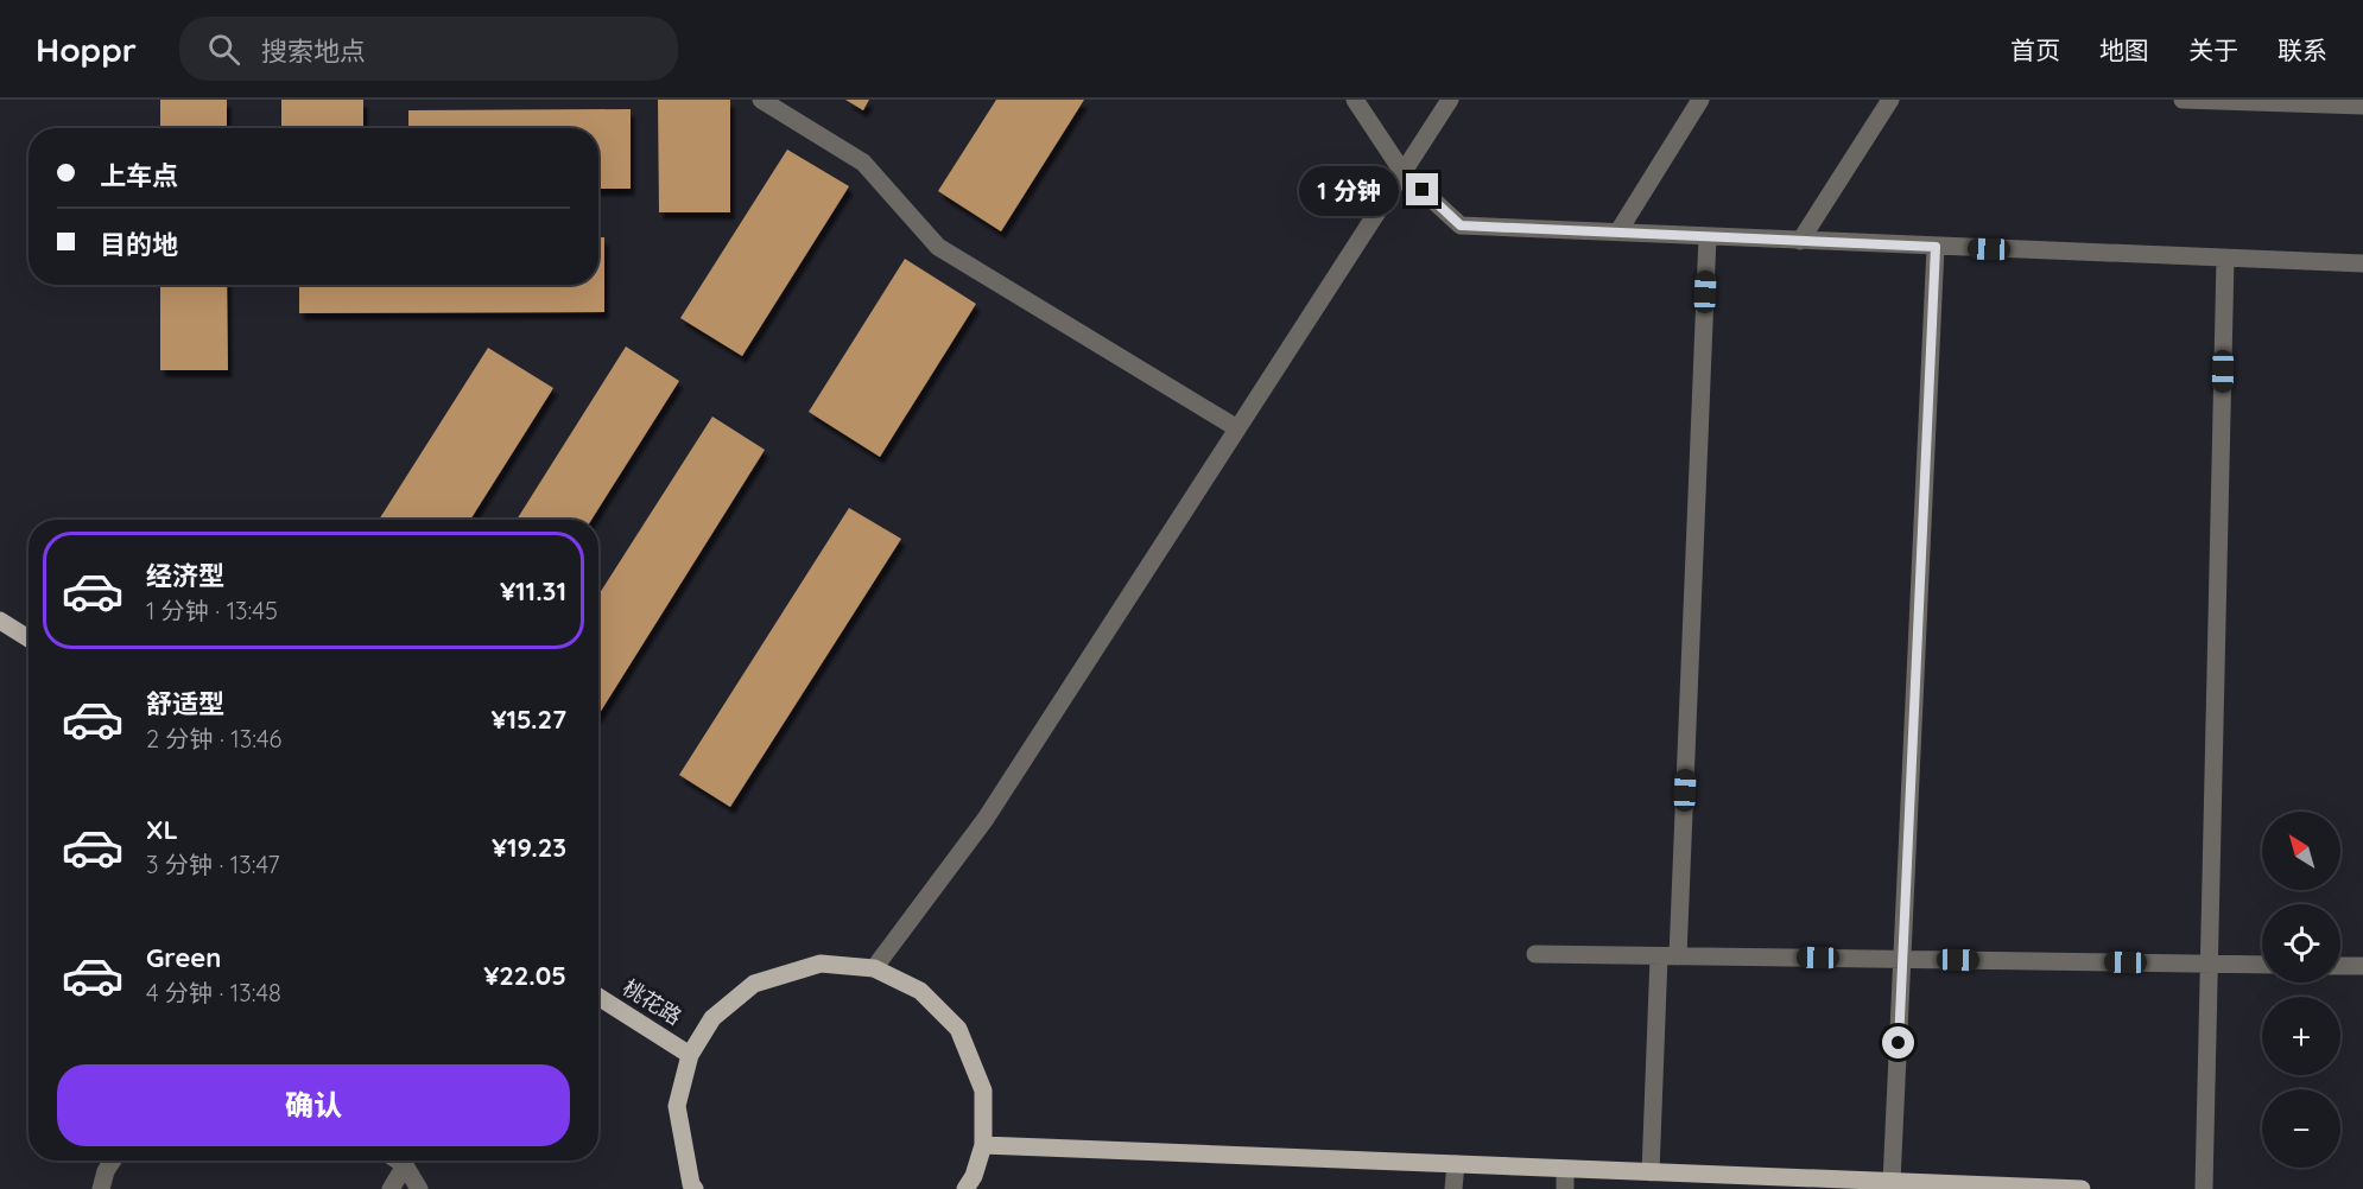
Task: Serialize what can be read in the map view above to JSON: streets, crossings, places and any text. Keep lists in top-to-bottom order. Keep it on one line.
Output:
{"streets":{"main road":["桃花路"]},"north":"top left","page":{"header":"Hoppr","search":"搜索地点","nav":["首页","地图","关于","联系"],"banner":["上车点","目的地"],"bubble":"1 分钟","list":[{"name":"经济型","note":"1 分钟 · 13:45","value":"¥11.31"},{"name":"舒适型","note":"2 分钟 · 13:46","value":"¥15.27"},{"name":"XL","note":"3 分钟 · 13:47","value":"¥19.23"},{"name":"Green","note":"4 分钟 · 13:48","value":"¥22.05"}],"map_buttons":["+","−"],"buttons":"确认"}}
